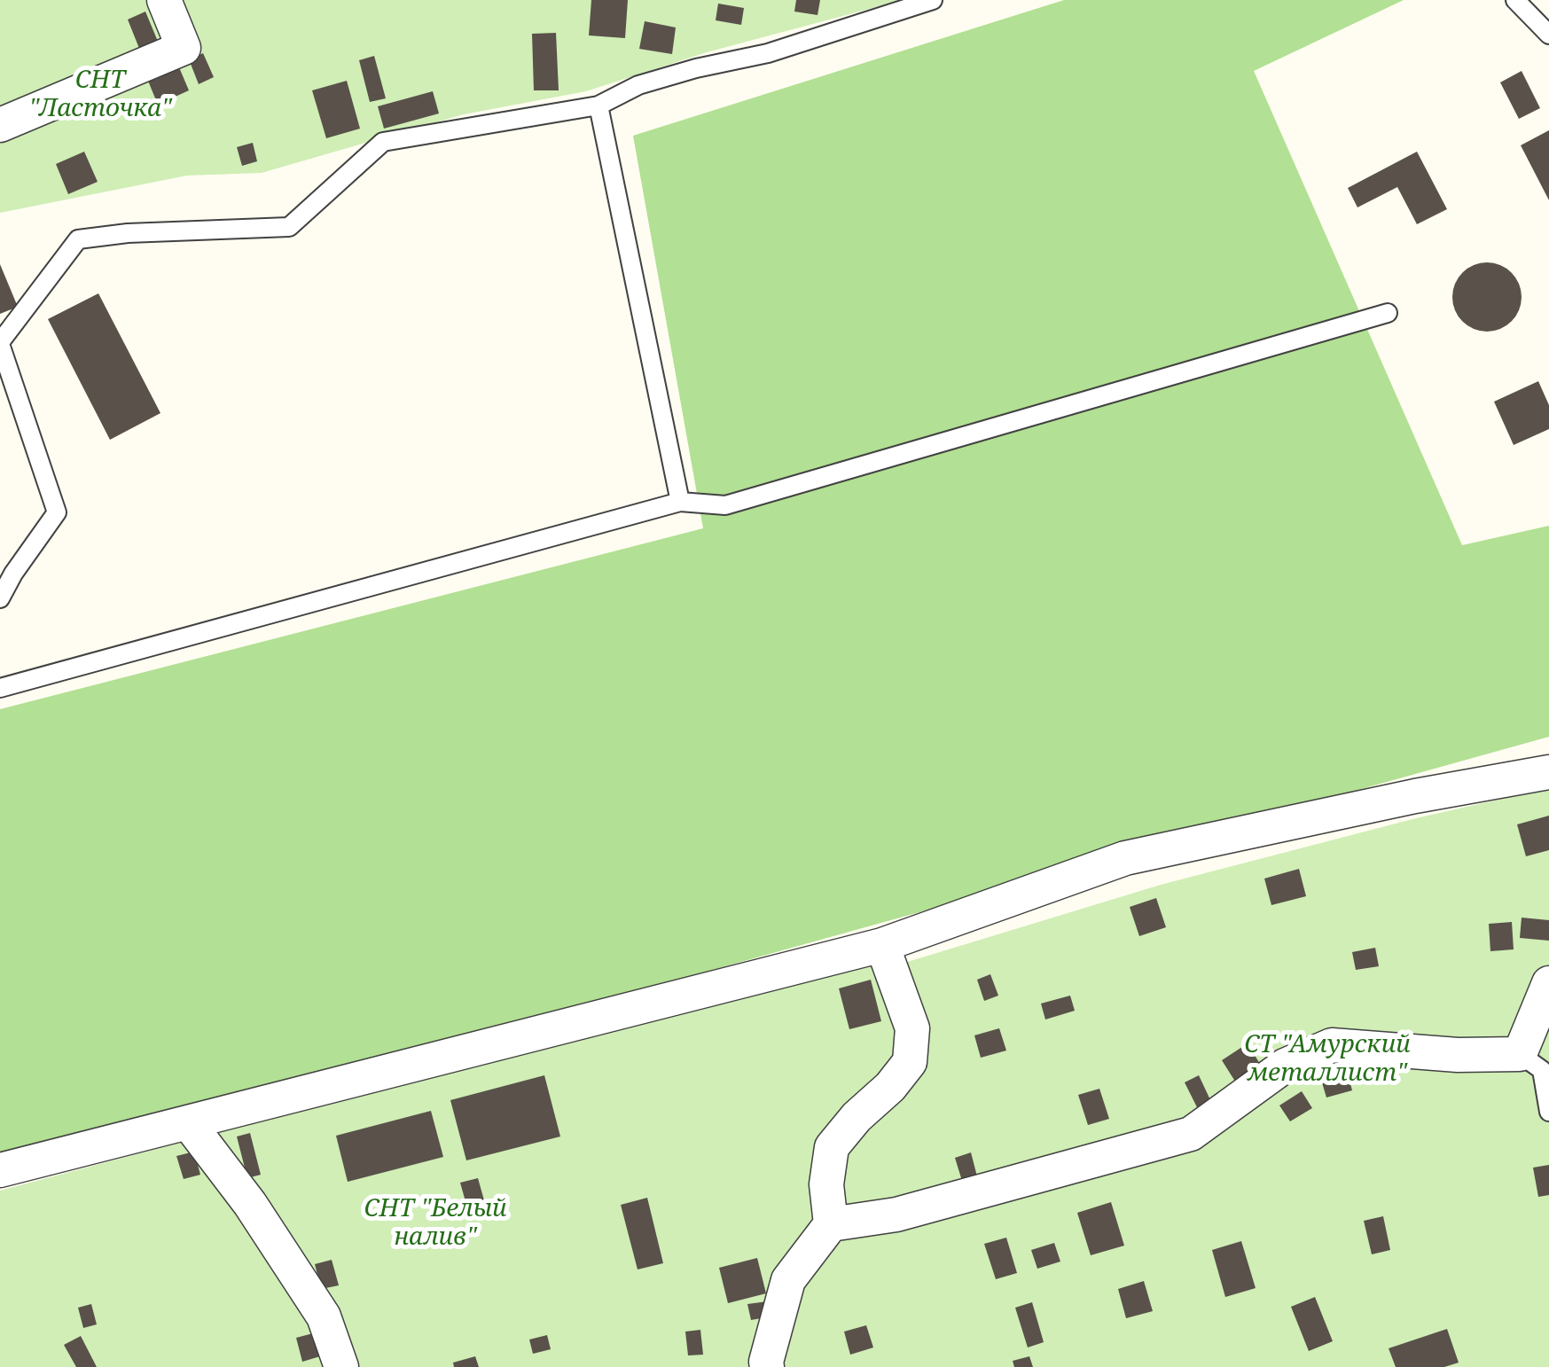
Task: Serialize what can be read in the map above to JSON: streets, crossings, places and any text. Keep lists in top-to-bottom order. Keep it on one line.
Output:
{"parks":["СНТ \"Ласточка\"","СТ \"Амурский металлист\"","СНТ \"Белый налив\""]}
